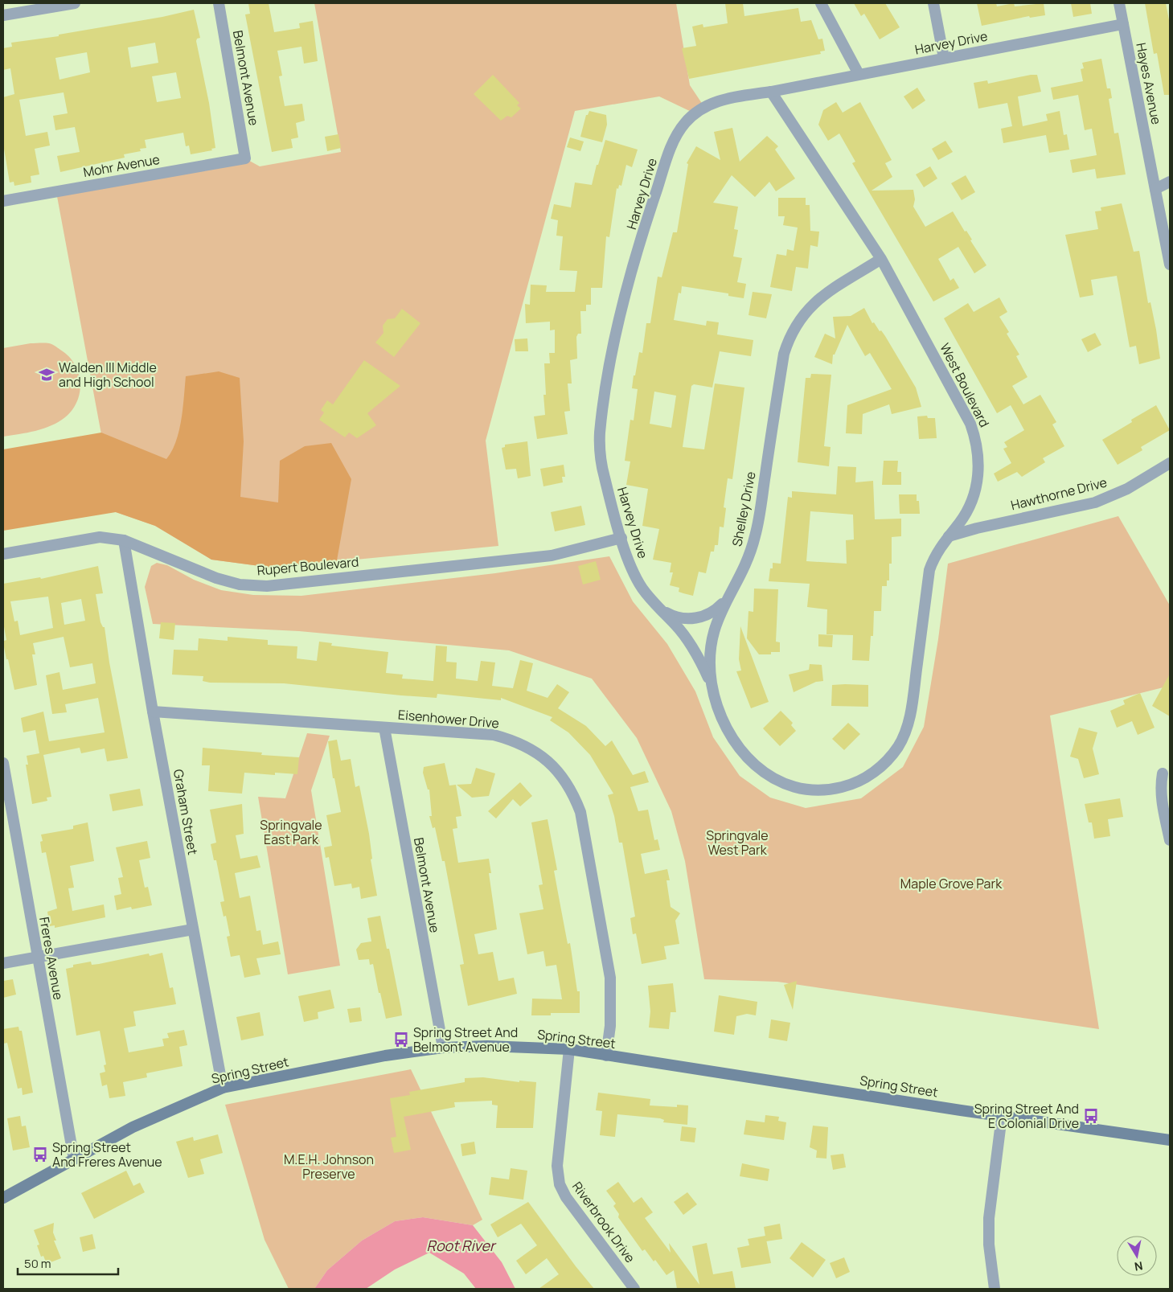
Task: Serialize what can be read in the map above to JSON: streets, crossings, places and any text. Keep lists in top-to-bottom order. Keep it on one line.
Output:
{"streets":{"main road":["Spring Street"],"street":["Harvey Drive","Belmont Avenue","Hayes Avenue","Mohr Avenue","West Boulevard","Hawthorne Drive","Shelley Drive","Rupert Boulevard","Eisenhower Drive","Graham Street","Freres Avenue","Riverbrook Drive"]},"crossings":[["Harvey Drive","Hayes Avenue"],["Harvey Drive","West Boulevard"],["Harvey Drive","Shelley Drive"],["Harvey Drive","Rupert Boulevard"],["Belmont Avenue","Mohr Avenue"],["Belmont Avenue","Eisenhower Drive"],["Belmont Avenue","Spring Street"],["West Boulevard","Hawthorne Drive"],["West Boulevard","Shelley Drive"],["Rupert Boulevard","Graham Street"],["Eisenhower Drive","Graham Street"],["Eisenhower Drive","Spring Street"],["Graham Street","Spring Street"],["Freres Avenue","Spring Street"],["Spring Street","Riverbrook Drive"]],"water":["Root River"],"parks":["Springvale East Park","Springvale West Park","Maple Grove Park","M.E.H. Johnson Preserve"],"places":{"school or university":["Walden III Middle and High School"],"bus stop":["Spring Street And Belmont Avenue","Spring Street And E Colonial Drive","Spring Street And Freres Avenue"]},"scale_bar":"50 m","north":"bottom"}
